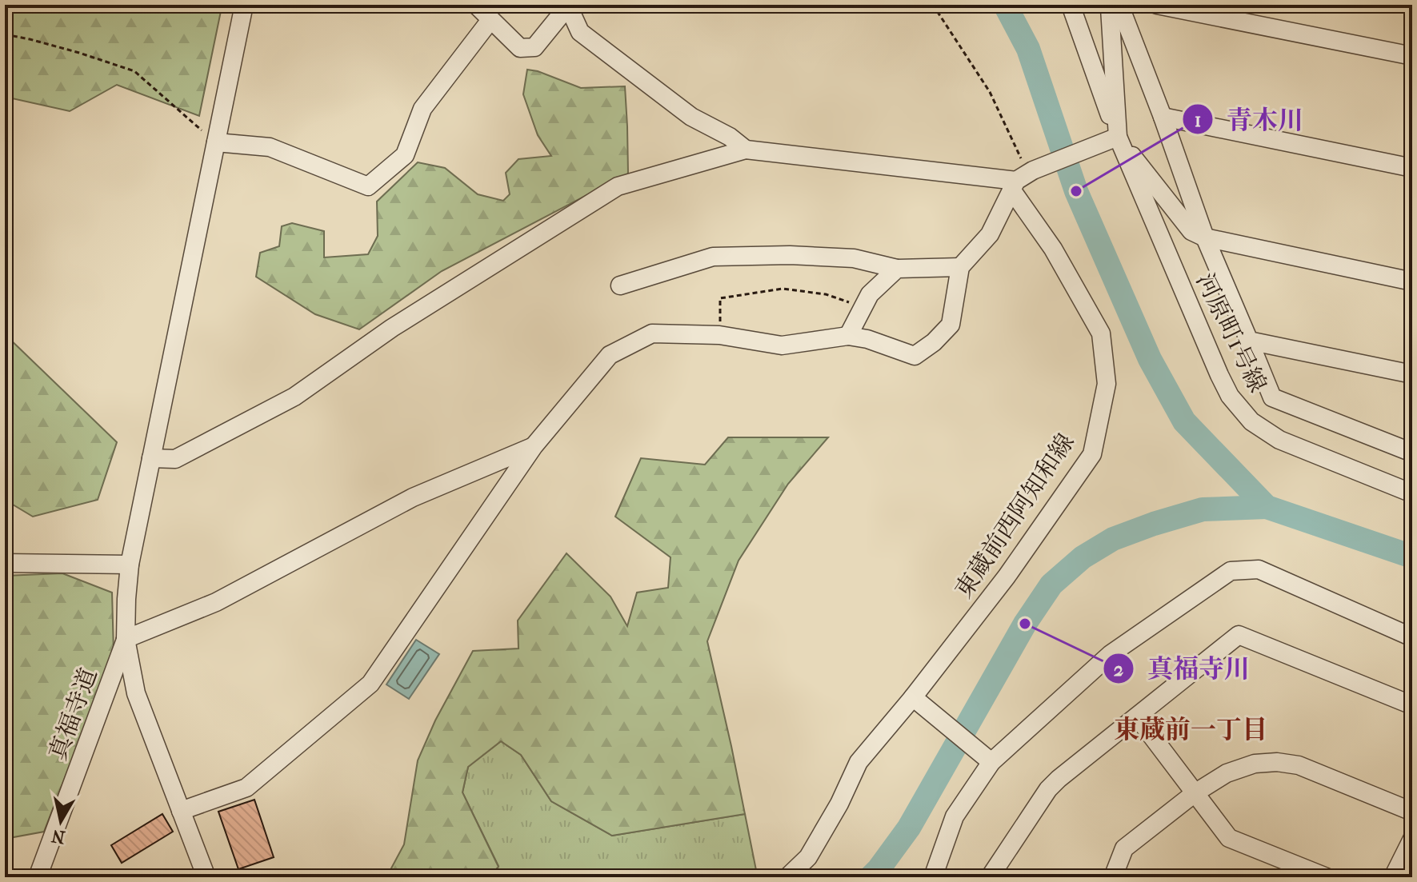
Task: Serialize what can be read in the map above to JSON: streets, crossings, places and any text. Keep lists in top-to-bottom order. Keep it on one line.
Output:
{"streets":{"street":["河原町1号線","東蔵前西阿知和線","真福寺道"]},"districts":["東蔵前一丁目"],"places":["青木川","真福寺川"],"north":"bottom"}
